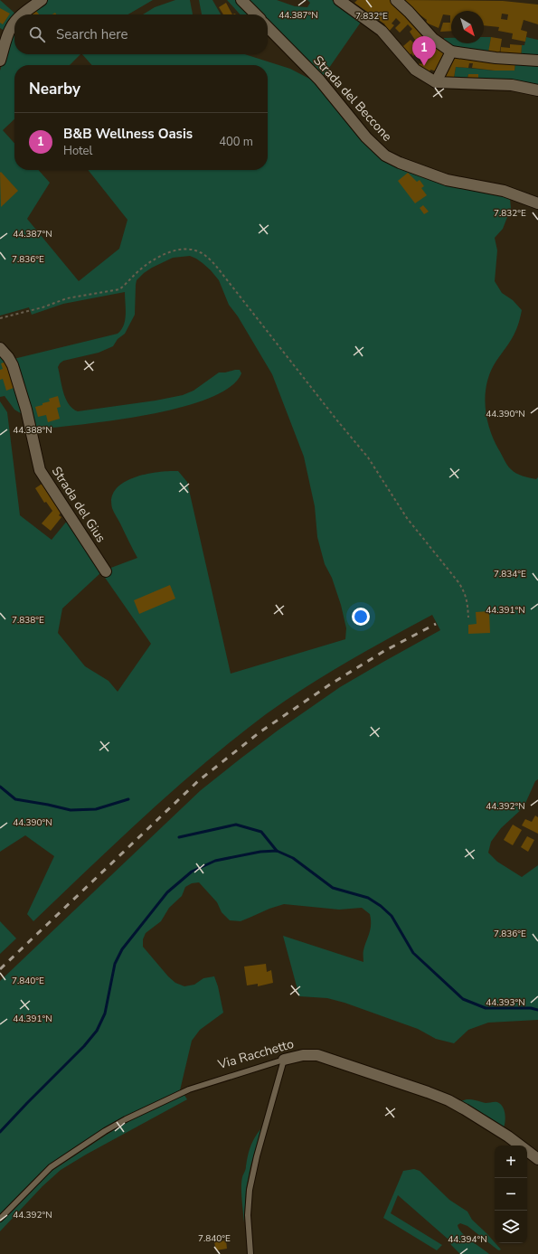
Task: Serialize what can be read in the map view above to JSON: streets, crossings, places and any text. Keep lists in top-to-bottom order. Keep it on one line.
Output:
{"streets":{"street":["Strada del Beccone","Strada del Gius","Via Racchetto"]},"north":"bottom right","page":{"search":"Search here","pins":"1","heading":"Nearby","list":[{"mark":"1","name":"B&B Wellness Oasis","note":"Hotel","value":"400 m"}],"map_buttons":["+","−"]},"coordinates":["44.387°N","7.832°E","7.836°E","44.390°N","44.388°N","7.834°E","44.391°N","7.838°E","44.392°N","7.840°E","44.393°N","44.394°N"]}
